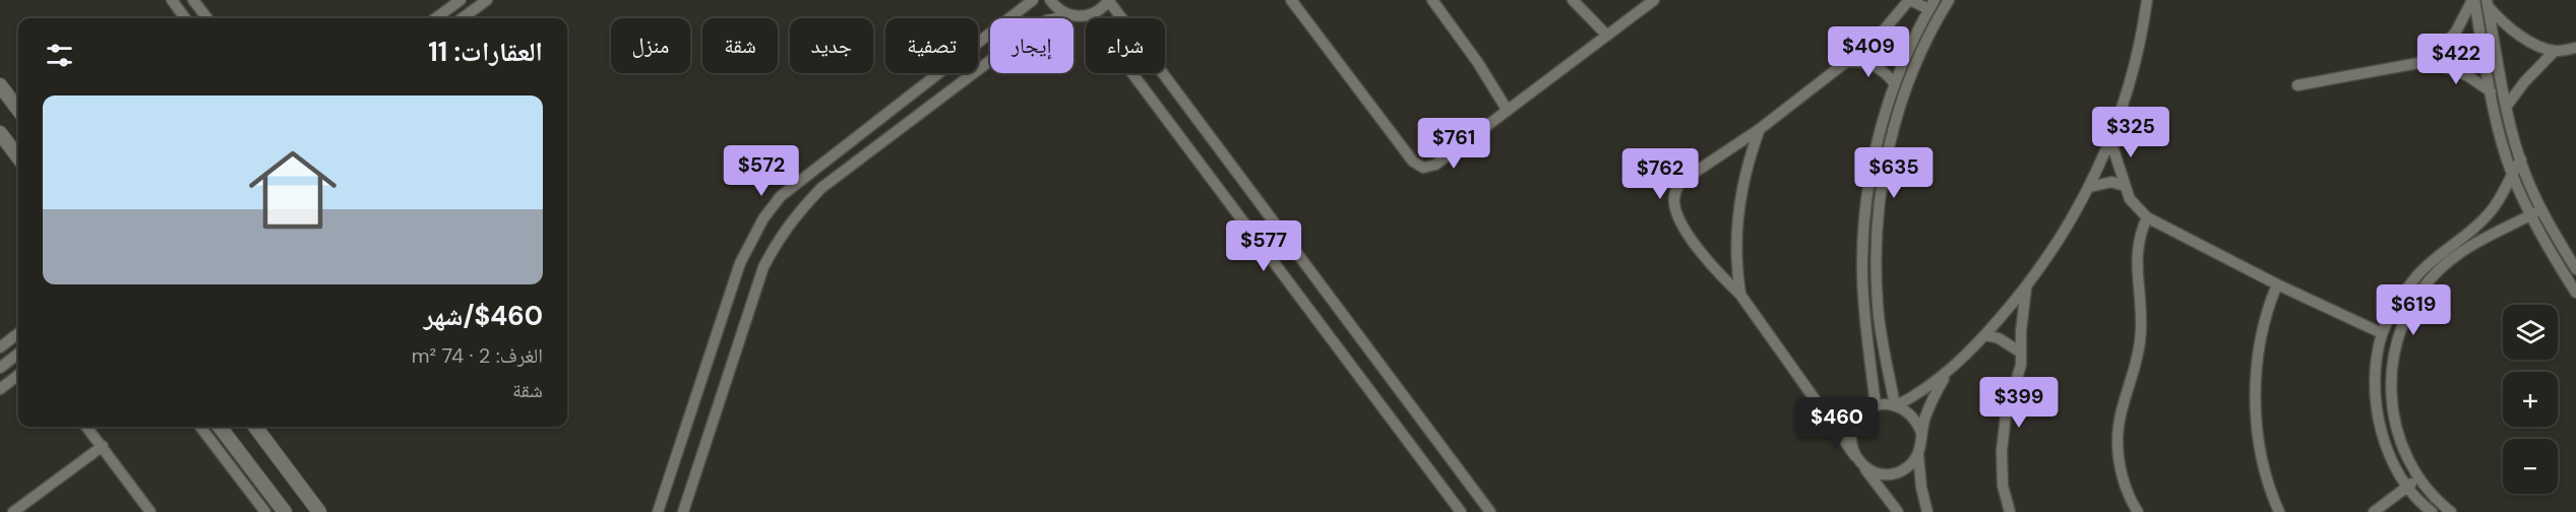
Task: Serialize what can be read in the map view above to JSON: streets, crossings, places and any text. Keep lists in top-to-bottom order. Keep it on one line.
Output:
{"page":{"chip":["شراء","إيجار","تصفية","جديد","شقة","منزل"],"heading":"العقارات: 11","price":["$409","$422","$325","$761","$572","$635","$762","$577","$619","$399","$460"],"list":[{"name":"$460/شهر","note":"الغرف: 2 · 74 m² · شقة"}],"map_buttons":["+","−"]}}
